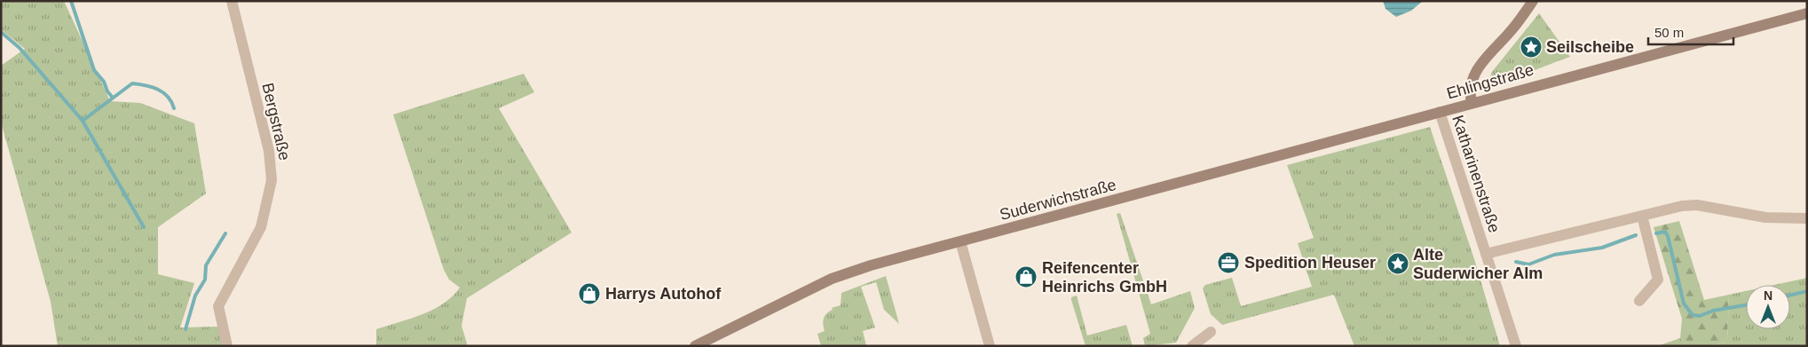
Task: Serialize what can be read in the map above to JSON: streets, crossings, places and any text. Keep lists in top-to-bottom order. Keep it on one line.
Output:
{"streets":{"main road":["Ehlingstraße","Suderwichstraße"],"street":["Bergstraße","Katharinenstraße"]},"crossings":[["Ehlingstraße","Katharinenstraße"],["Ehlingstraße","Suderwichstraße"],["Katharinenstraße","Suderwichstraße"]],"places":{"place":["Seilscheibe","Alte Suderwicher Alm"],"office":["Spedition Heuser"],"shop":["Reifencenter Heinrichs GmbH","Harrys Autohof"]},"scale_bar":"50 m","north":"top"}
